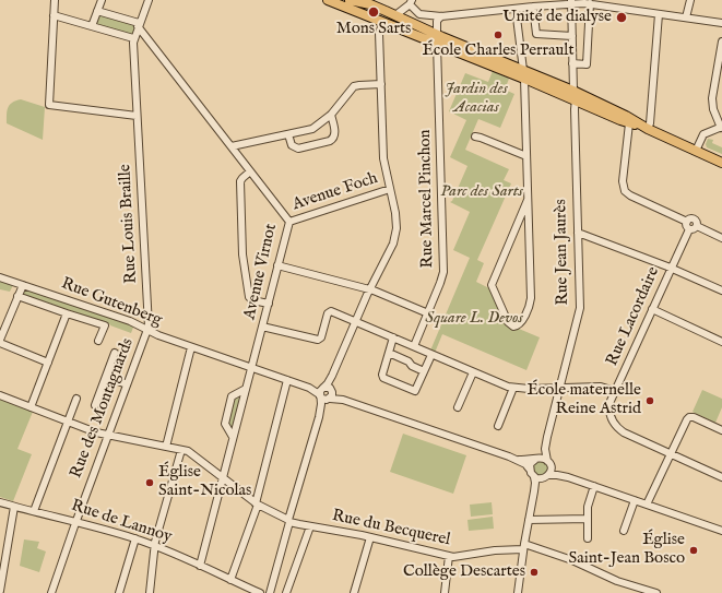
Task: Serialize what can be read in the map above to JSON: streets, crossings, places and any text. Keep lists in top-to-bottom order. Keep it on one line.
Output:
{"streets":{"street":["Avenue Foch","Rue Marcel Pinchon","Rue Louis Braille","Rue Jean Jaurès","Avenue Virnot","Rue Gutenberg","Rue Lacordaire","Rue des Montagnards","Rue de Lannoy","Rue du Becquerel"]},"crossings":[["Avenue Foch","Avenue Virnot"],["Rue Louis Braille","Rue Gutenberg"],["Rue Louis Braille","Rue des Montagnards"],["Avenue Virnot","Rue Gutenberg"],["Avenue Virnot","Rue de Lannoy"],["Avenue Virnot","Rue du Becquerel"],["Rue Gutenberg","Rue des Montagnards"],["Rue des Montagnards","Rue de Lannoy"]],"parks":["Jardin des Acacias","Parc des Sarts","Square L. Devos"],"places":["Mons Sarts","Unité de dialyse","École Charles Perrault","École maternelle Reine Astrid","Église Saint-Nicolas","Église Saint-Jean Bosco","Collège Descartes"]}
